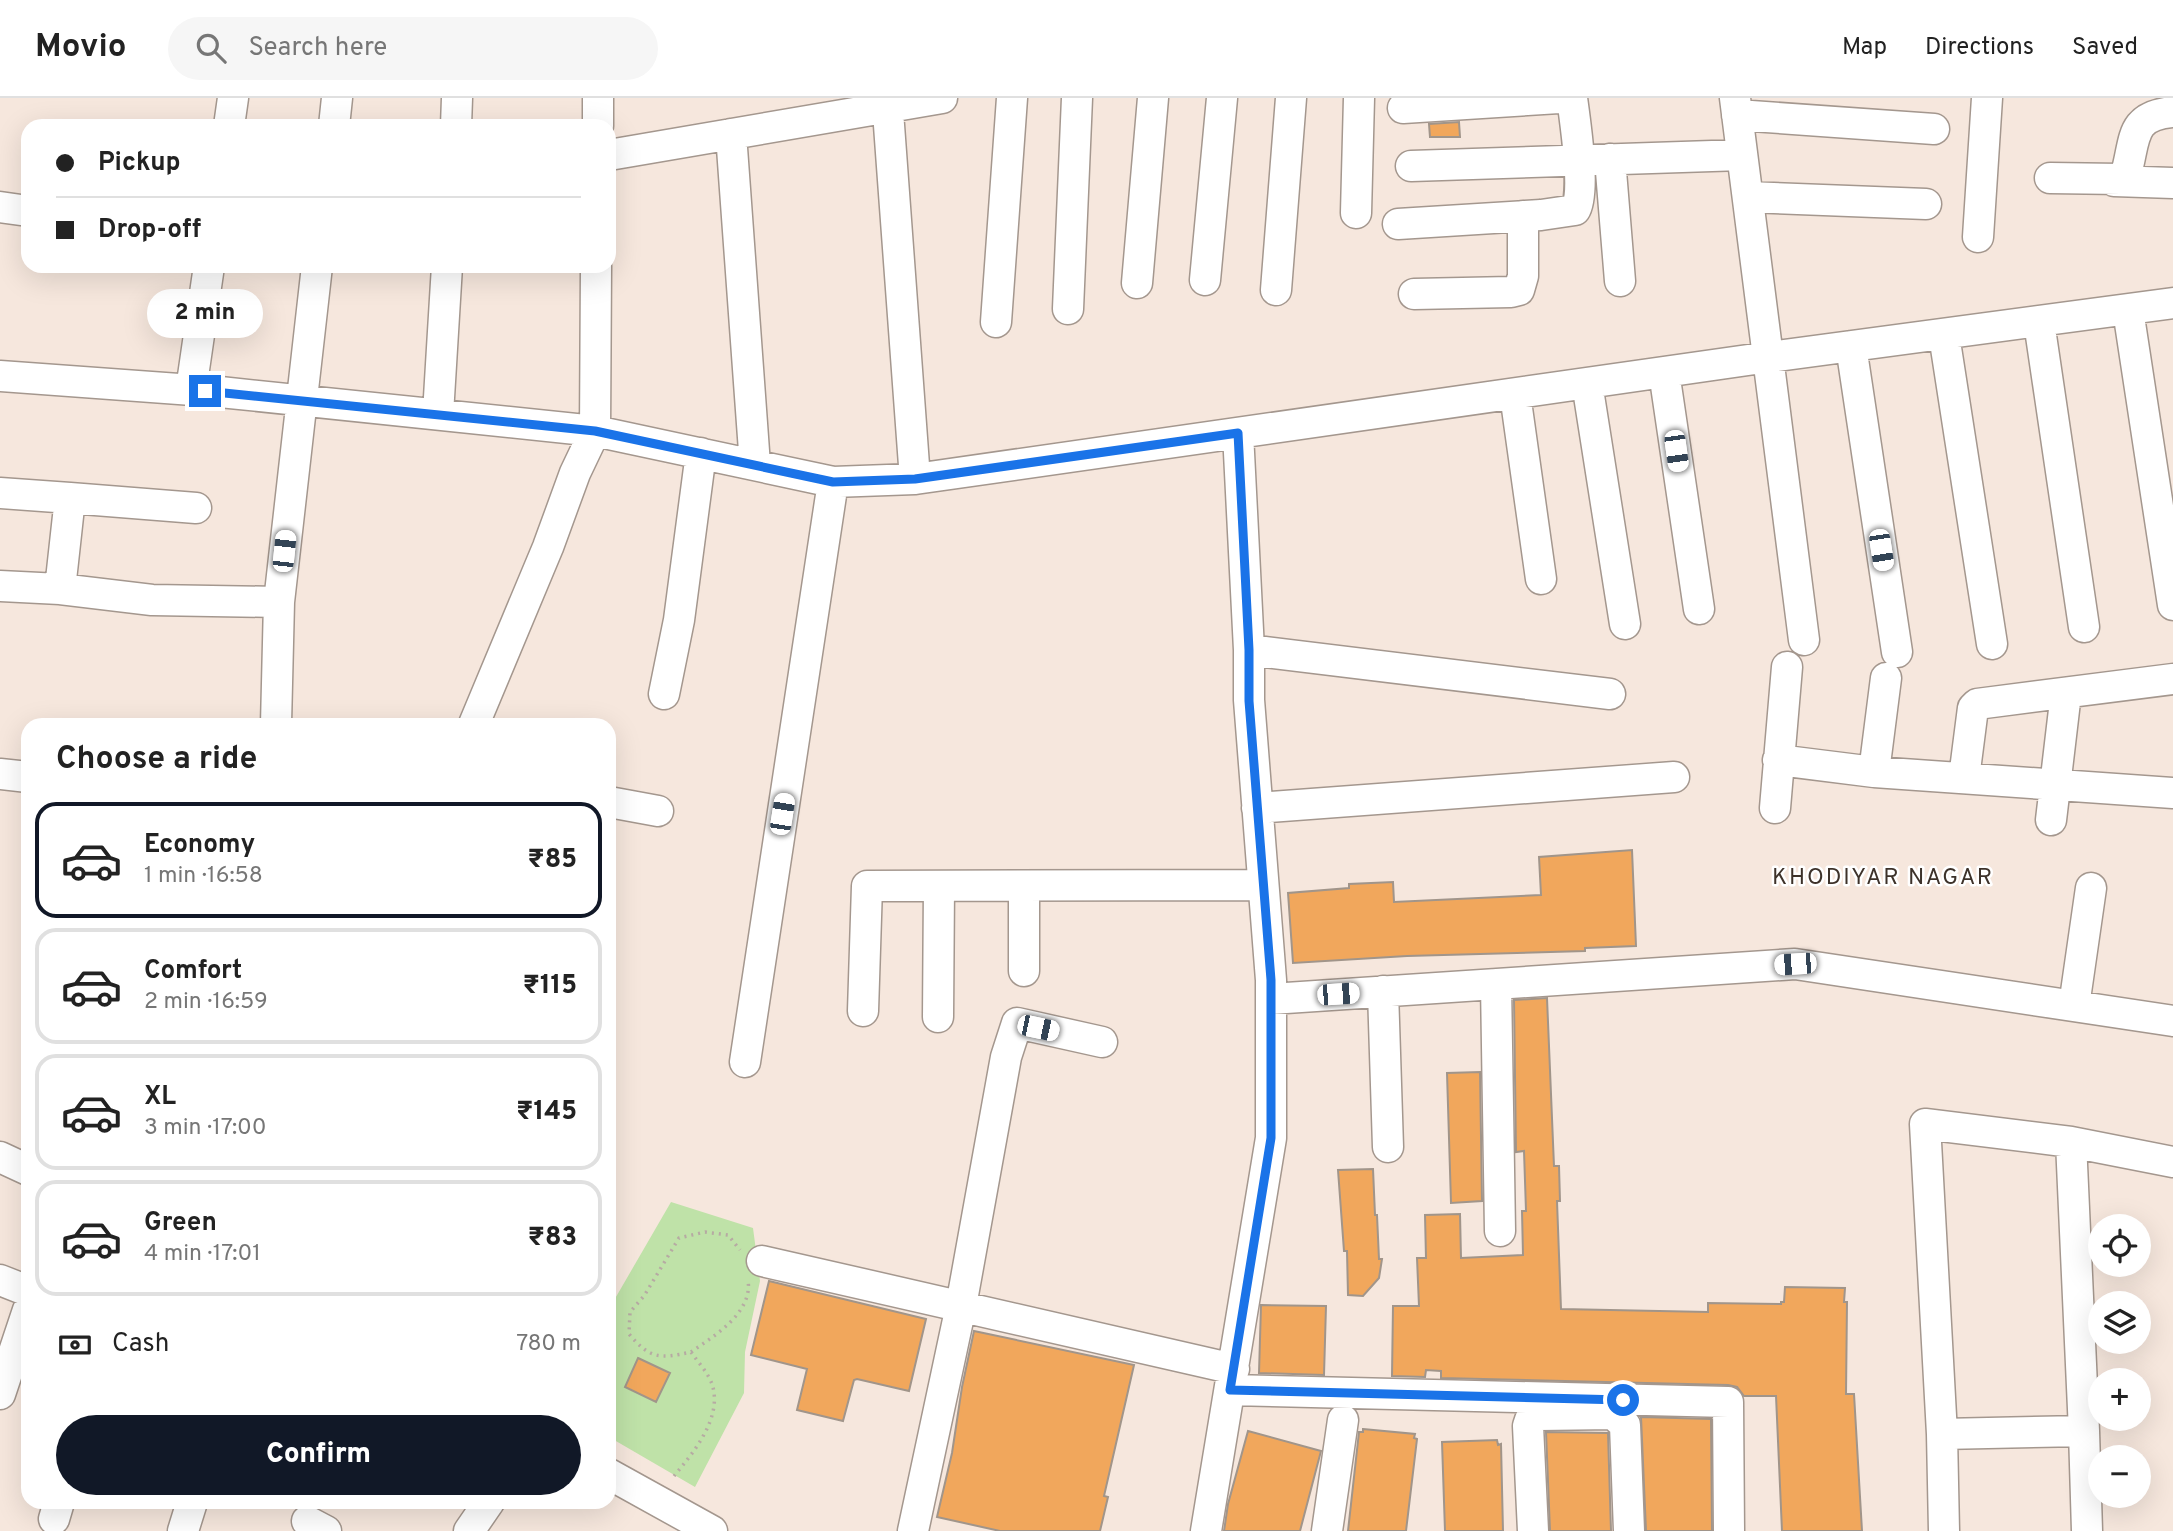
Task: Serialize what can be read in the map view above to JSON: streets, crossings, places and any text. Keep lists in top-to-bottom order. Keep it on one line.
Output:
{"districts":["KHODIYAR NAGAR"],"page":{"header":"Movio","search":"Search here","nav":["Map","Directions","Saved"],"banner":["Pickup","Drop-off"],"bubble":"2 min","heading":"Choose a ride","list":[{"name":"Economy","note":"1 min · 16:58","value":"₹85"},{"name":"Comfort","note":"2 min · 16:59","value":"₹115"},{"name":"XL","note":"3 min · 17:00","value":"₹145"},{"name":"Green","note":"4 min · 17:01","value":"₹83"}],"map_buttons":["+","−"],"pay":["Cash","780 m"],"buttons":"Confirm"}}
